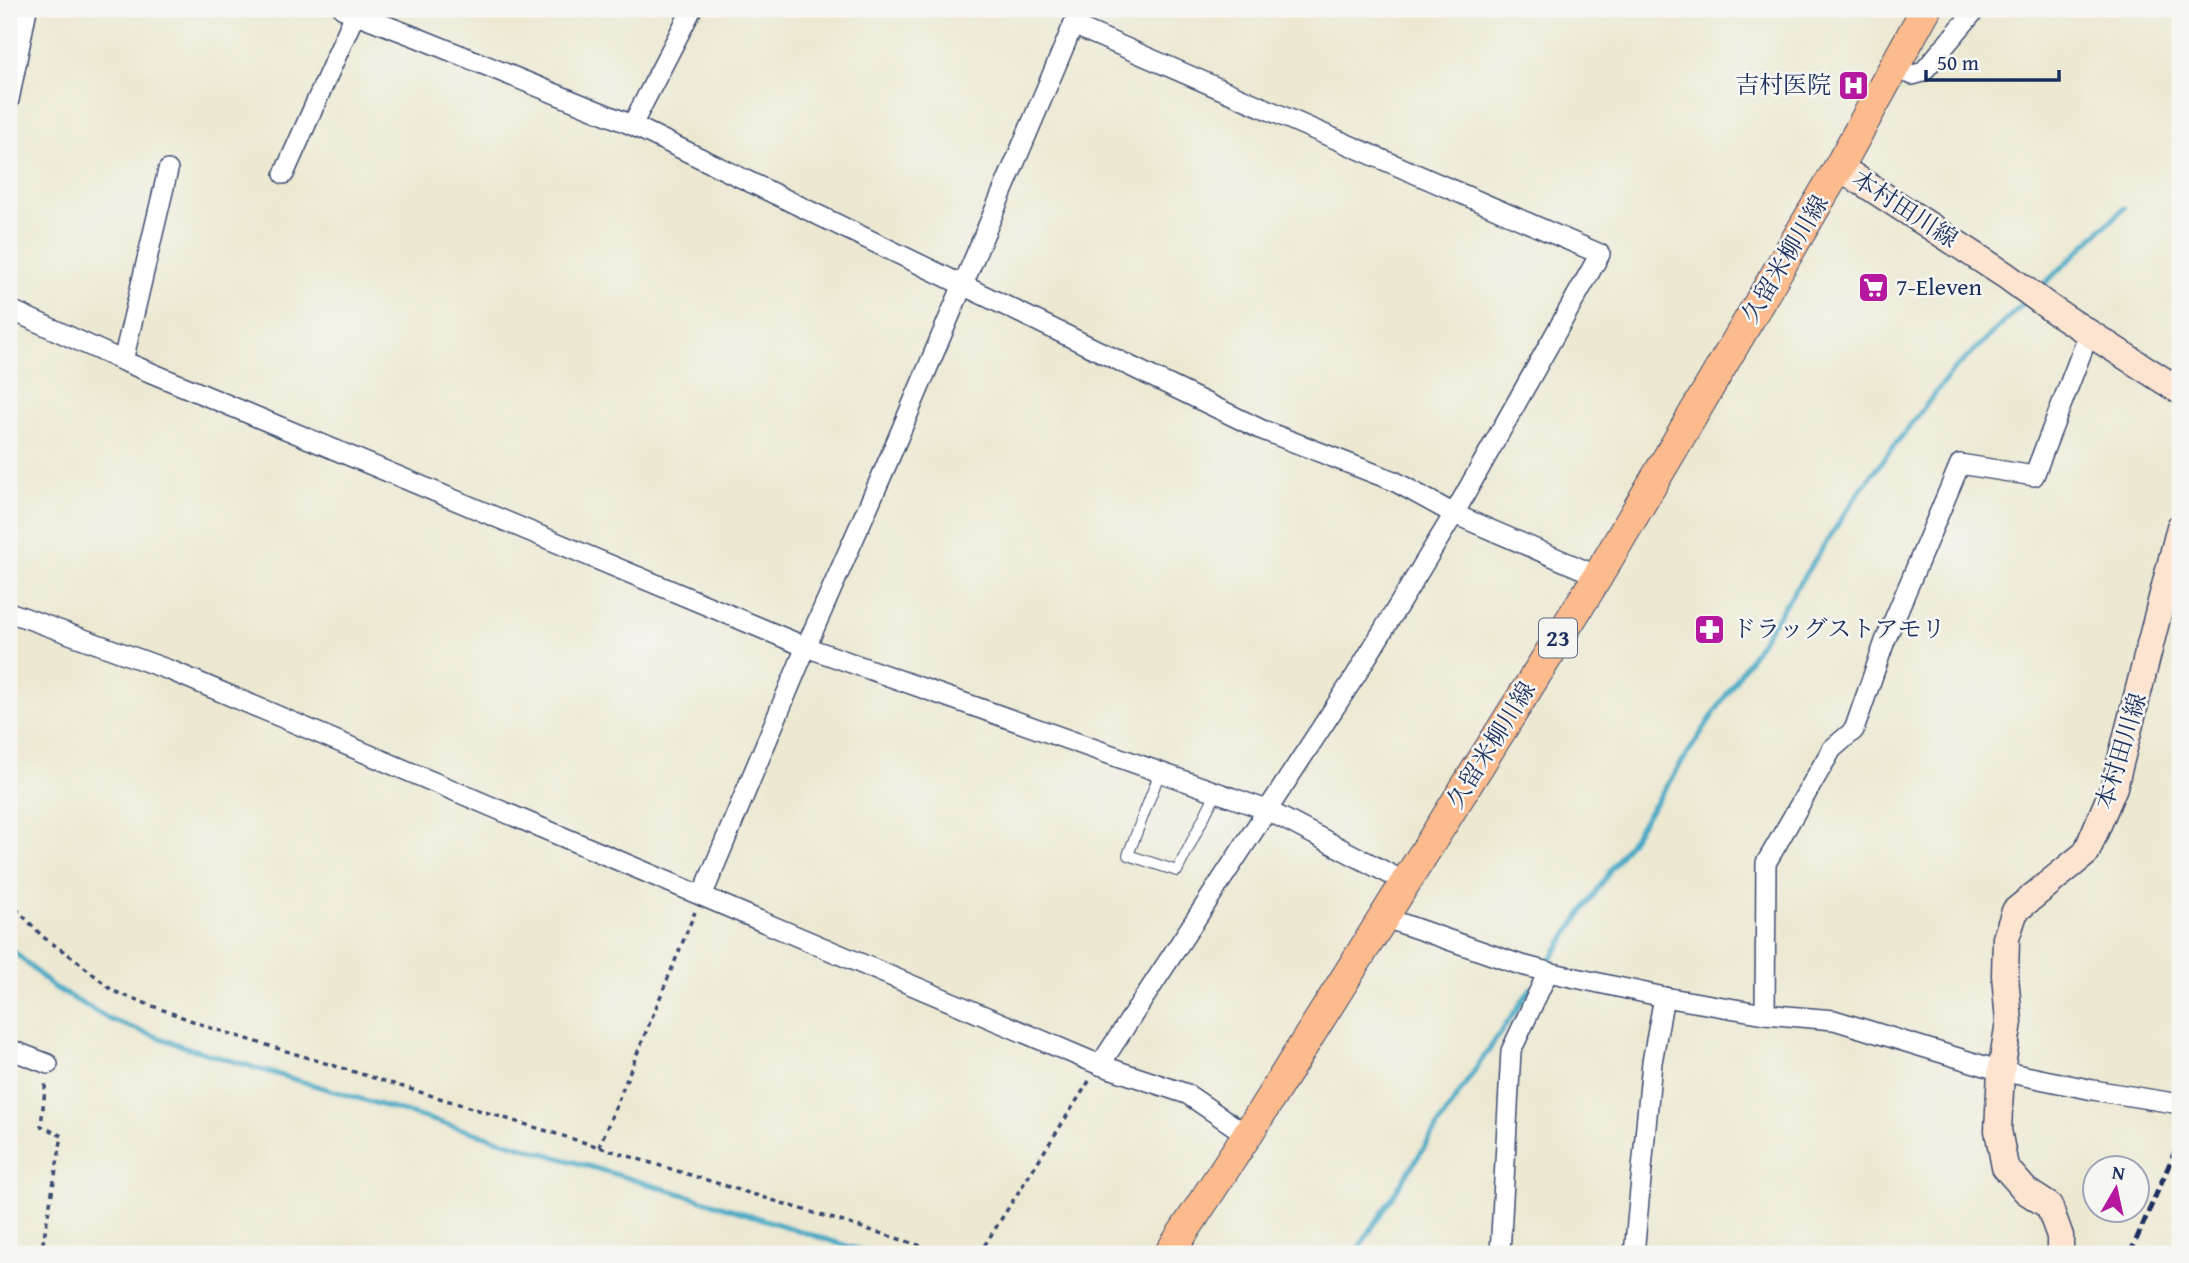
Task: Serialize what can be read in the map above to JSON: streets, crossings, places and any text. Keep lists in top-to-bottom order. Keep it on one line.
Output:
{"streets":{"main road":["本村田川線","久留米柳川線","23"]},"crossings":[["本村田川線","久留米柳川線"]],"places":{"hospital":["吉村医院"],"supermarket":["7-Eleven"],"pharmacy":["ドラッグストアモリ"]},"scale_bar":"50 m","north":"top"}
